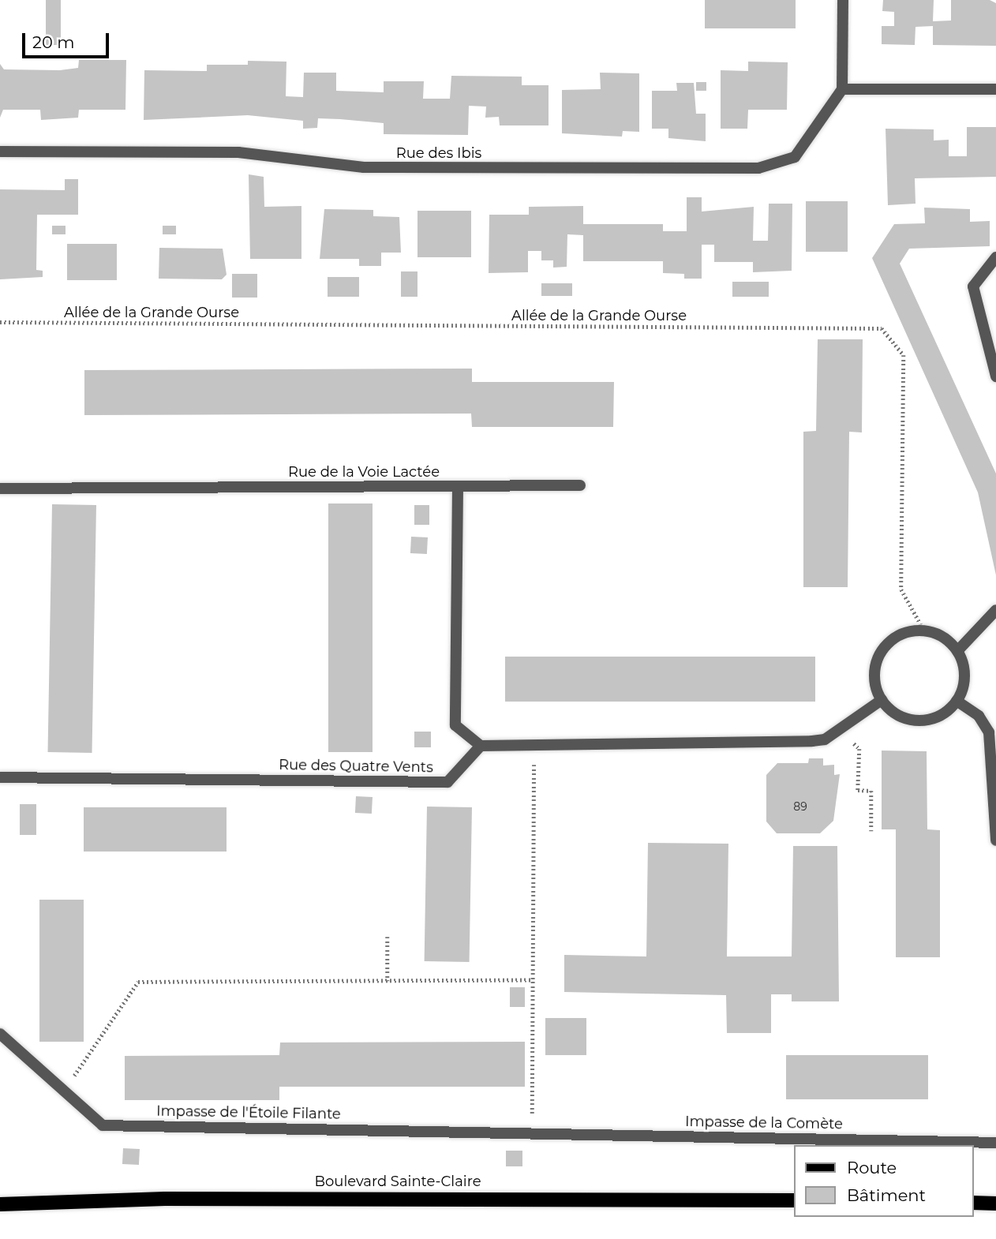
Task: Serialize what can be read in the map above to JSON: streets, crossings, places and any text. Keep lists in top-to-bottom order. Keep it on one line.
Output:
{"streets":{"main road":["Boulevard Sainte-Claire"],"street":["Rue des Ibis","Rue de la Voie Lactée","Rue des Quatre Vents","Impasse de l'Étoile Filante","Impasse de la Comète"],"path":["Allée de la Grande Ourse"]},"crossings":[["Rue de la Voie Lactée","Rue des Quatre Vents"],["Impasse de l'Étoile Filante","Impasse de la Comète"]],"house_numbers":["89"],"legend":["Route","Bâtiment"],"scale_bar":"20 m"}
